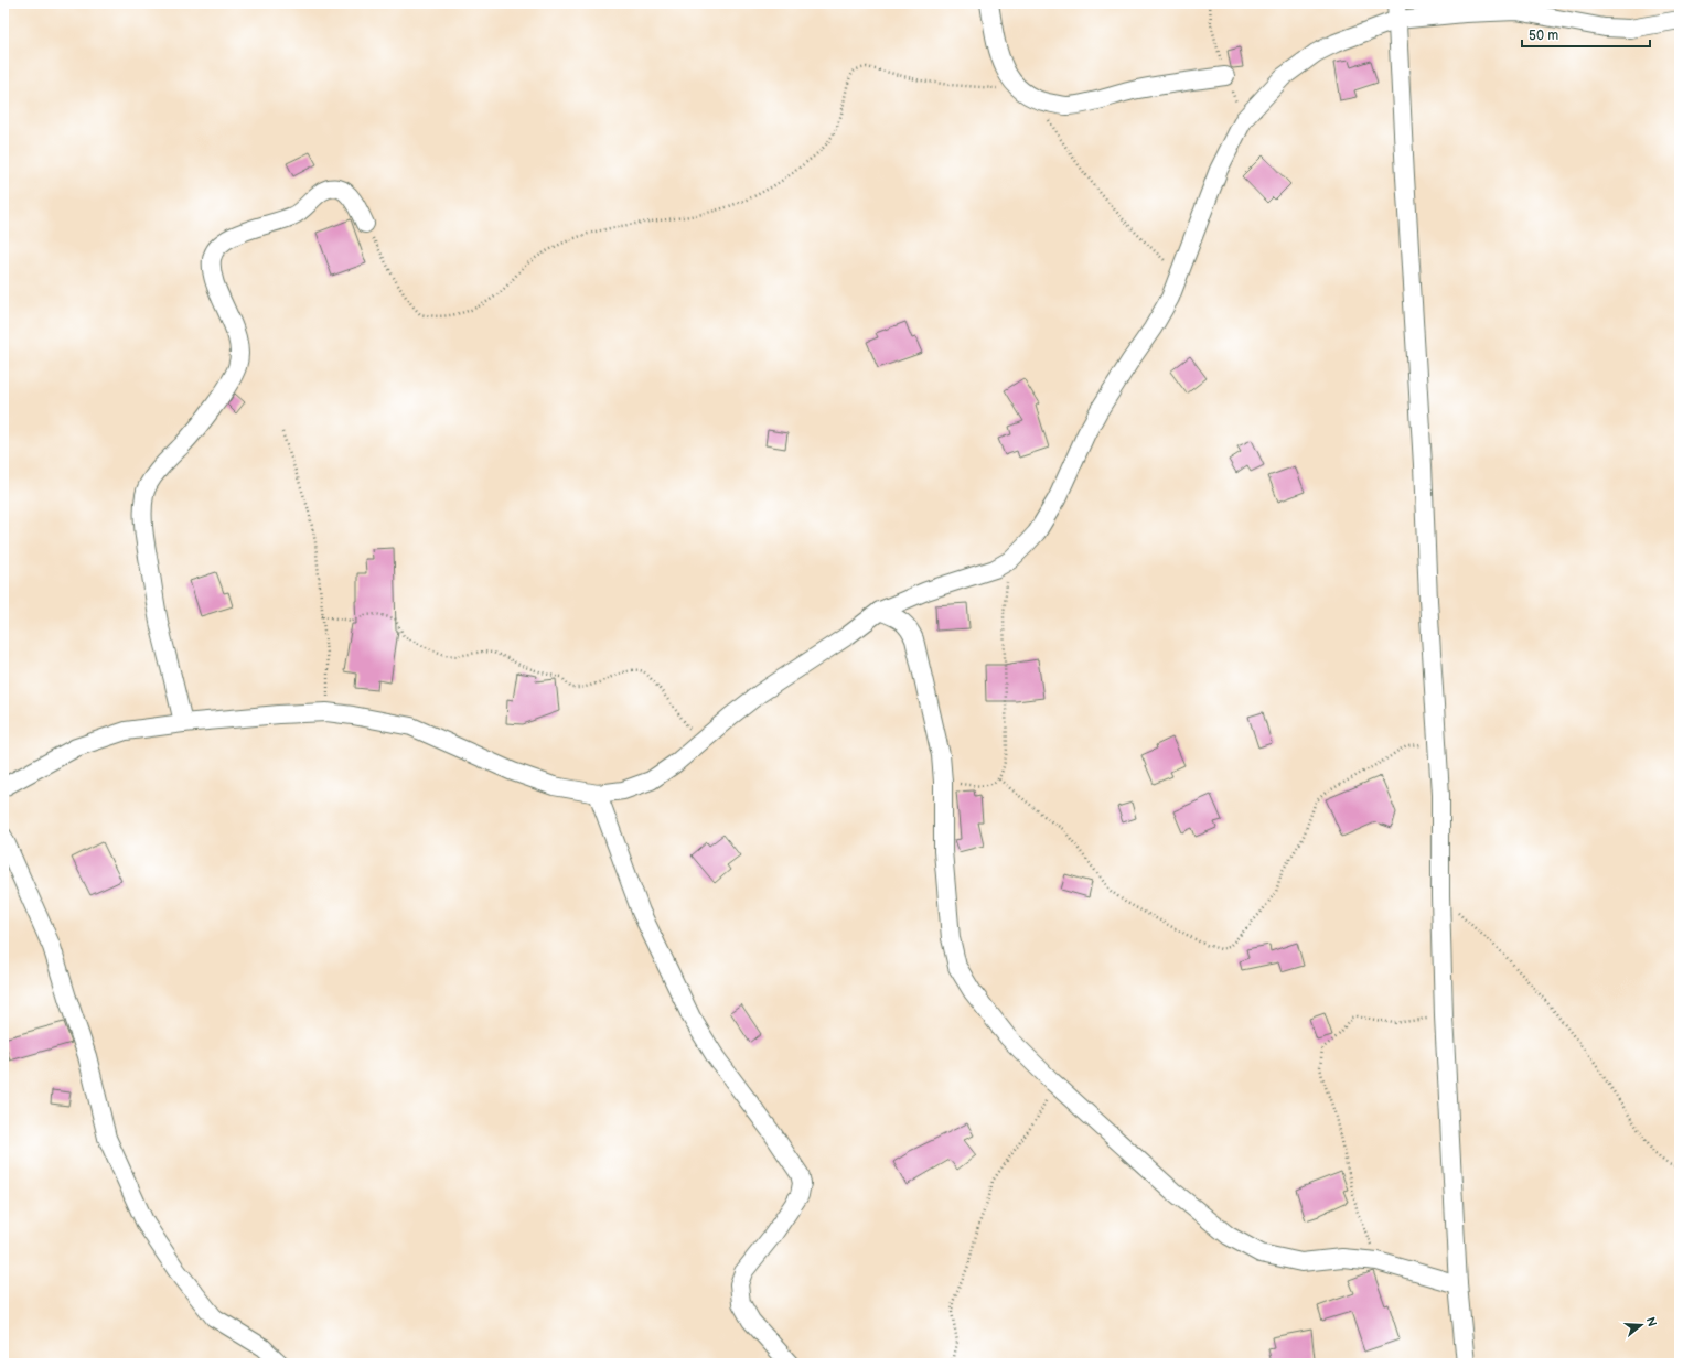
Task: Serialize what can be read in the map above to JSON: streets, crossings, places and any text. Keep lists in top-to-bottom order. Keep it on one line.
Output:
{"scale_bar":"50 m","north":"right"}
